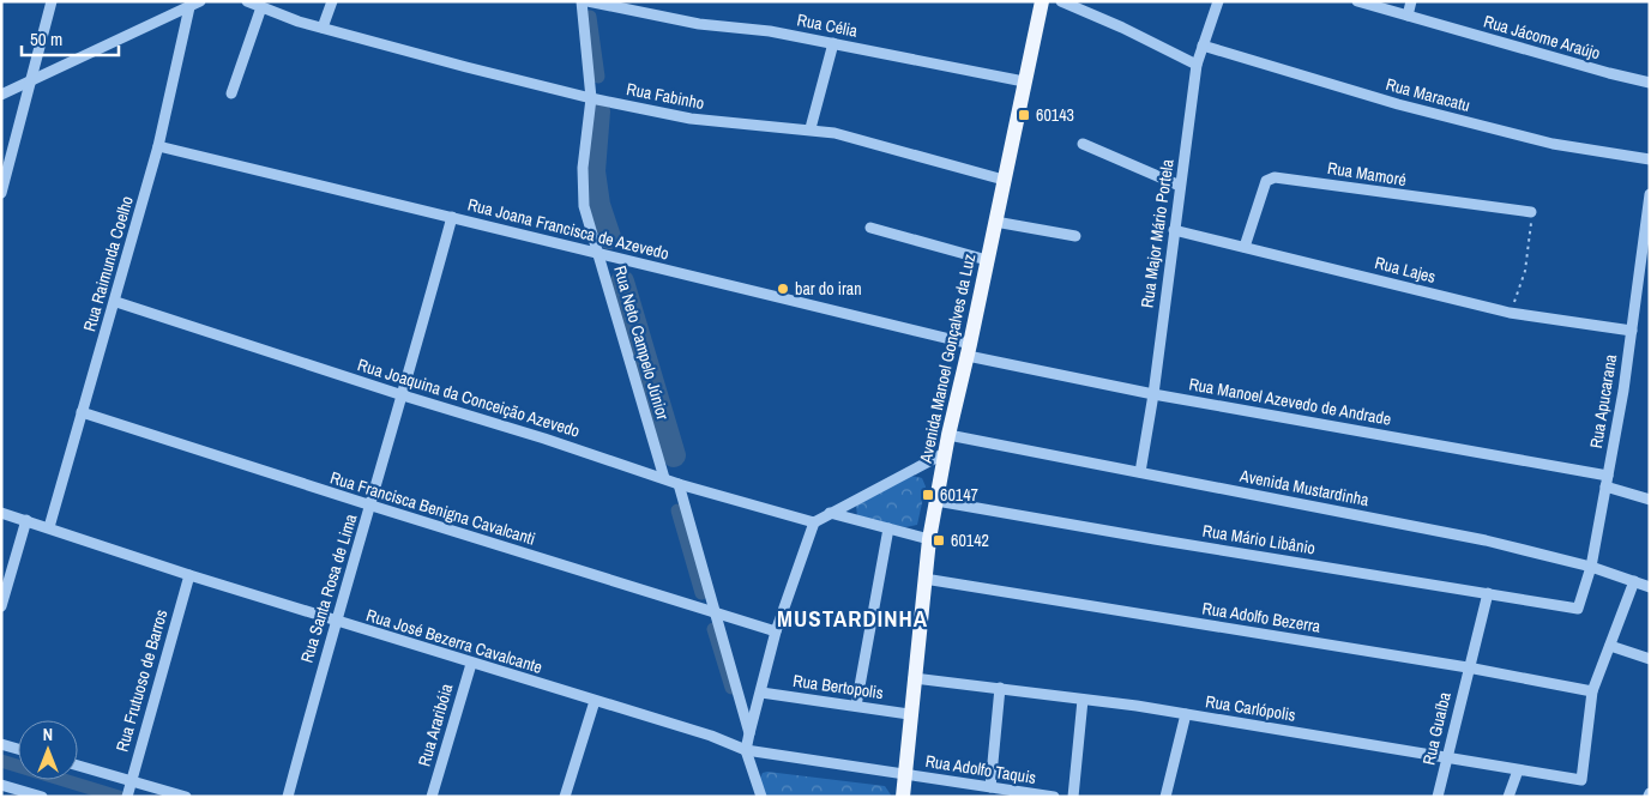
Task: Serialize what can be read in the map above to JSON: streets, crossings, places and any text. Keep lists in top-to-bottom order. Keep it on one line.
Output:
{"streets":{"main road":["Avenida Manoel Gonçalves da Luz"],"street":["Rua Célia","Rua Jácome Araújo","Rua Maracatu","Rua Fabinho","Rua Mamoré","Rua Joana Francisca de Azevedo","Rua Major Mário Portela","Rua Raimunda Coelho","Rua Lajes","Rua Neto Campelo Júnior","Rua Joaquina da Conceição Azevedo","Rua Manoel Azevedo de Andrade","Rua Apucarana","Avenida Mustardinha","Rua Francisca Benigna Cavalcanti","Rua Mário Libânio","Rua Santa Rosa de Lima","Rua Adolfo Bezerra","Rua José Bezerra Cavalcante","Rua Frutuoso de Barros","Rua Bertopolis","Rua Carlópolis","Rua Araribóia","Rua Guaíba","Rua Adolfo Taquis"]},"crossings":[["Rua Célia","Avenida Manoel Gonçalves da Luz"],["Rua Maracatu","Rua Major Mário Portela"],["Rua Fabinho","Rua Neto Campelo Júnior"],["Rua Fabinho","Avenida Manoel Gonçalves da Luz"],["Rua Mamoré","Rua Lajes"],["Rua Joana Francisca de Azevedo","Rua Raimunda Coelho"],["Rua Joana Francisca de Azevedo","Rua Neto Campelo Júnior"],["Rua Joana Francisca de Azevedo","Avenida Manoel Gonçalves da Luz"],["Rua Joana Francisca de Azevedo","Rua Manoel Azevedo de Andrade"],["Rua Joana Francisca de Azevedo","Rua Santa Rosa de Lima"],["Rua Major Mário Portela","Rua Lajes"],["Rua Major Mário Portela","Rua Manoel Azevedo de Andrade"],["Rua Major Mário Portela","Avenida Mustardinha"],["Rua Raimunda Coelho","Rua Joaquina da Conceição Azevedo"],["Rua Raimunda Coelho","Rua Francisca Benigna Cavalcanti"],["Rua Raimunda Coelho","Rua José Bezerra Cavalcante"],["Rua Lajes","Rua Apucarana"],["Rua Neto Campelo Júnior","Rua Joaquina da Conceição Azevedo"],["Avenida Manoel Gonçalves da Luz","Rua Manoel Azevedo de Andrade"],["Avenida Manoel Gonçalves da Luz","Avenida Mustardinha"],["Avenida Manoel Gonçalves da Luz","Rua Mário Libânio"],["Avenida Manoel Gonçalves da Luz","Rua Adolfo Bezerra"],["Avenida Manoel Gonçalves da Luz","Rua José Bezerra Cavalcante"],["Avenida Manoel Gonçalves da Luz","Rua Bertopolis"],["Avenida Manoel Gonçalves da Luz","Rua Carlópolis"],["Avenida Manoel Gonçalves da Luz","Rua Adolfo Taquis"],["Rua Joaquina da Conceição Azevedo","Rua Santa Rosa de Lima"],["Rua Manoel Azevedo de Andrade","Rua Apucarana"],["Rua Apucarana","Avenida Mustardinha"],["Rua Apucarana","Rua Mário Libânio"],["Rua Francisca Benigna Cavalcanti","Rua Santa Rosa de Lima"],["Rua Mário Libânio","Rua Guaíba"],["Rua Santa Rosa de Lima","Rua José Bezerra Cavalcante"],["Rua Adolfo Bezerra","Rua Carlópolis"],["Rua Adolfo Bezerra","Rua Guaíba"],["Rua José Bezerra Cavalcante","Rua Frutuoso de Barros"],["Rua José Bezerra Cavalcante","Rua Araribóia"],["Rua José Bezerra Cavalcante","Rua Adolfo Taquis"],["Rua Carlópolis","Rua Guaíba"]],"districts":["MUSTARDINHA"],"places":{"transit":["60143","60147","60142"],"other":["bar do iran"]},"scale_bar":"50 m","north":"top"}
